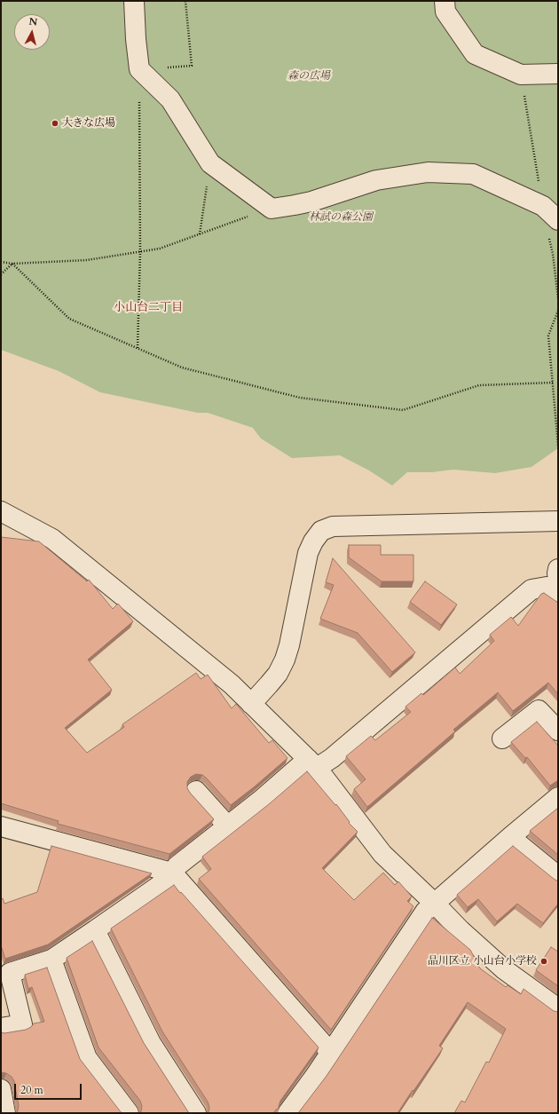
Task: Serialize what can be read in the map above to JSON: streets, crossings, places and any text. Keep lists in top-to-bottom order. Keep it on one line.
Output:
{"districts":["小山台二丁目"],"parks":["森の広場","林試の森公園"],"places":["大きな広場","品川区立 小山台小学校"],"scale_bar":"20 m","north":"top"}
